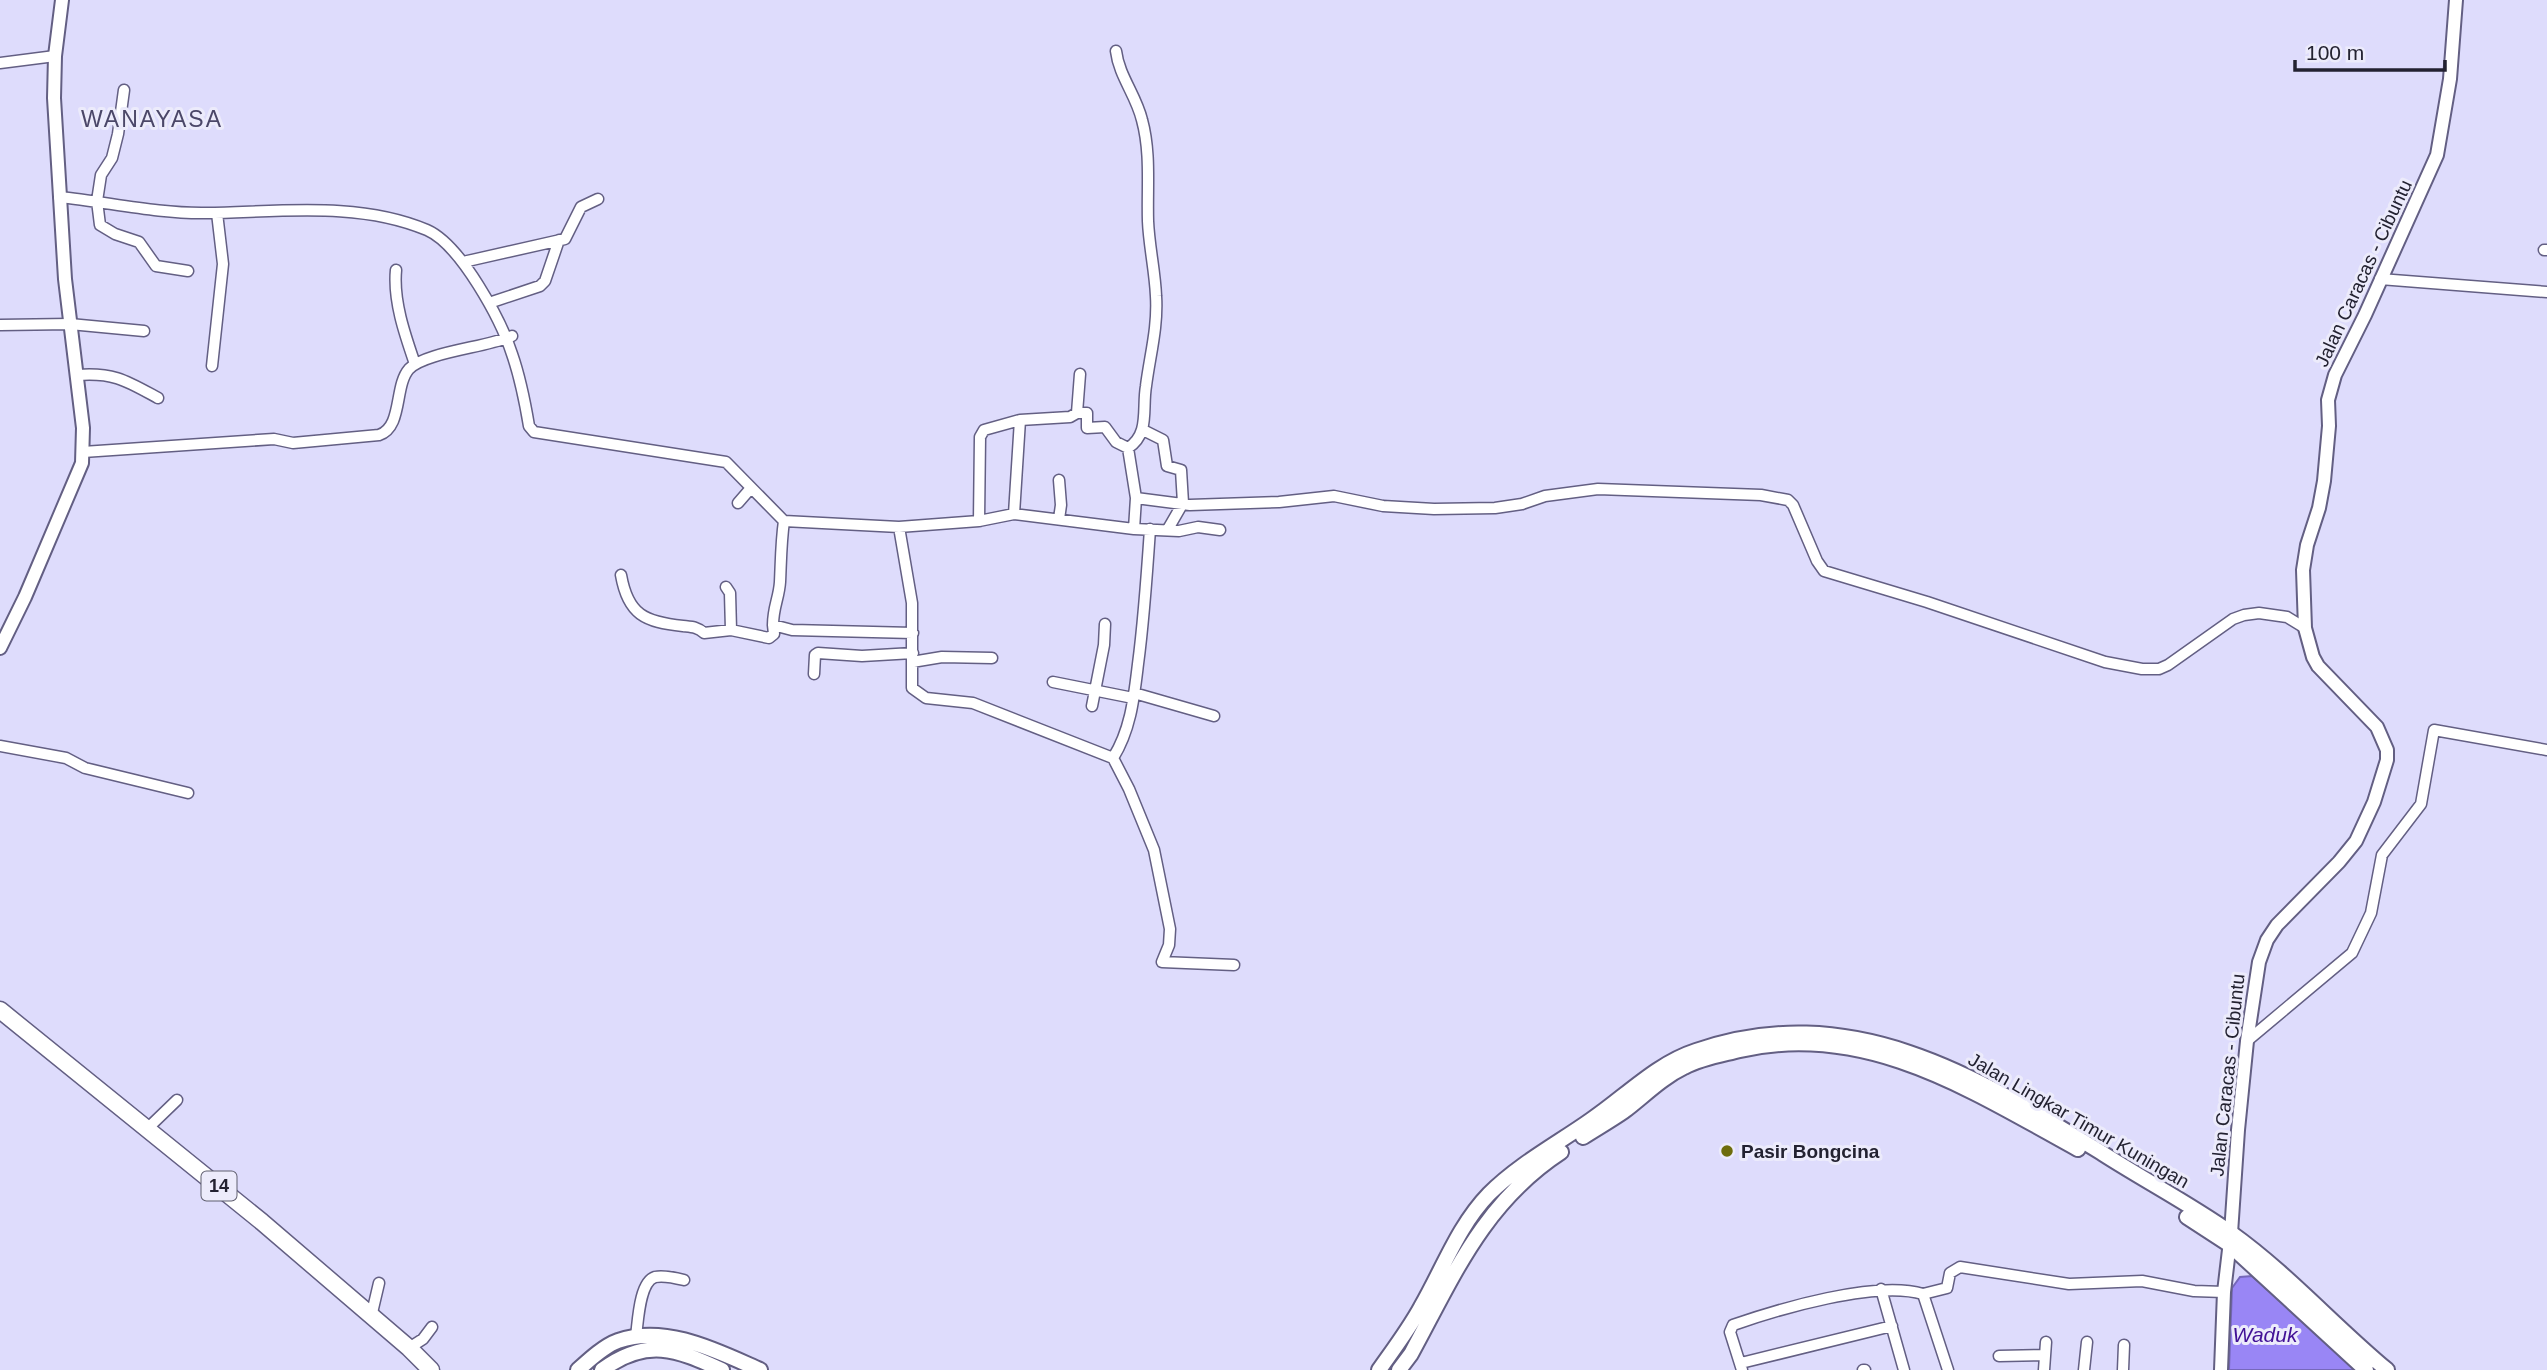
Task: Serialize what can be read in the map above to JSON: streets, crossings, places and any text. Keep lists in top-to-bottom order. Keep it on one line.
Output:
{"streets":{"highway":["14"],"main road":["Jalan Lingkar Timur Kuningan"],"street":["Jalan Caracas - Cibuntu"]},"crossings":[["Jalan Caracas - Cibuntu","Jalan Lingkar Timur Kuningan"]],"districts":["WANAYASA"],"water":["Waduk"],"places":["Pasir Bongcina"],"scale_bar":"100 m"}
